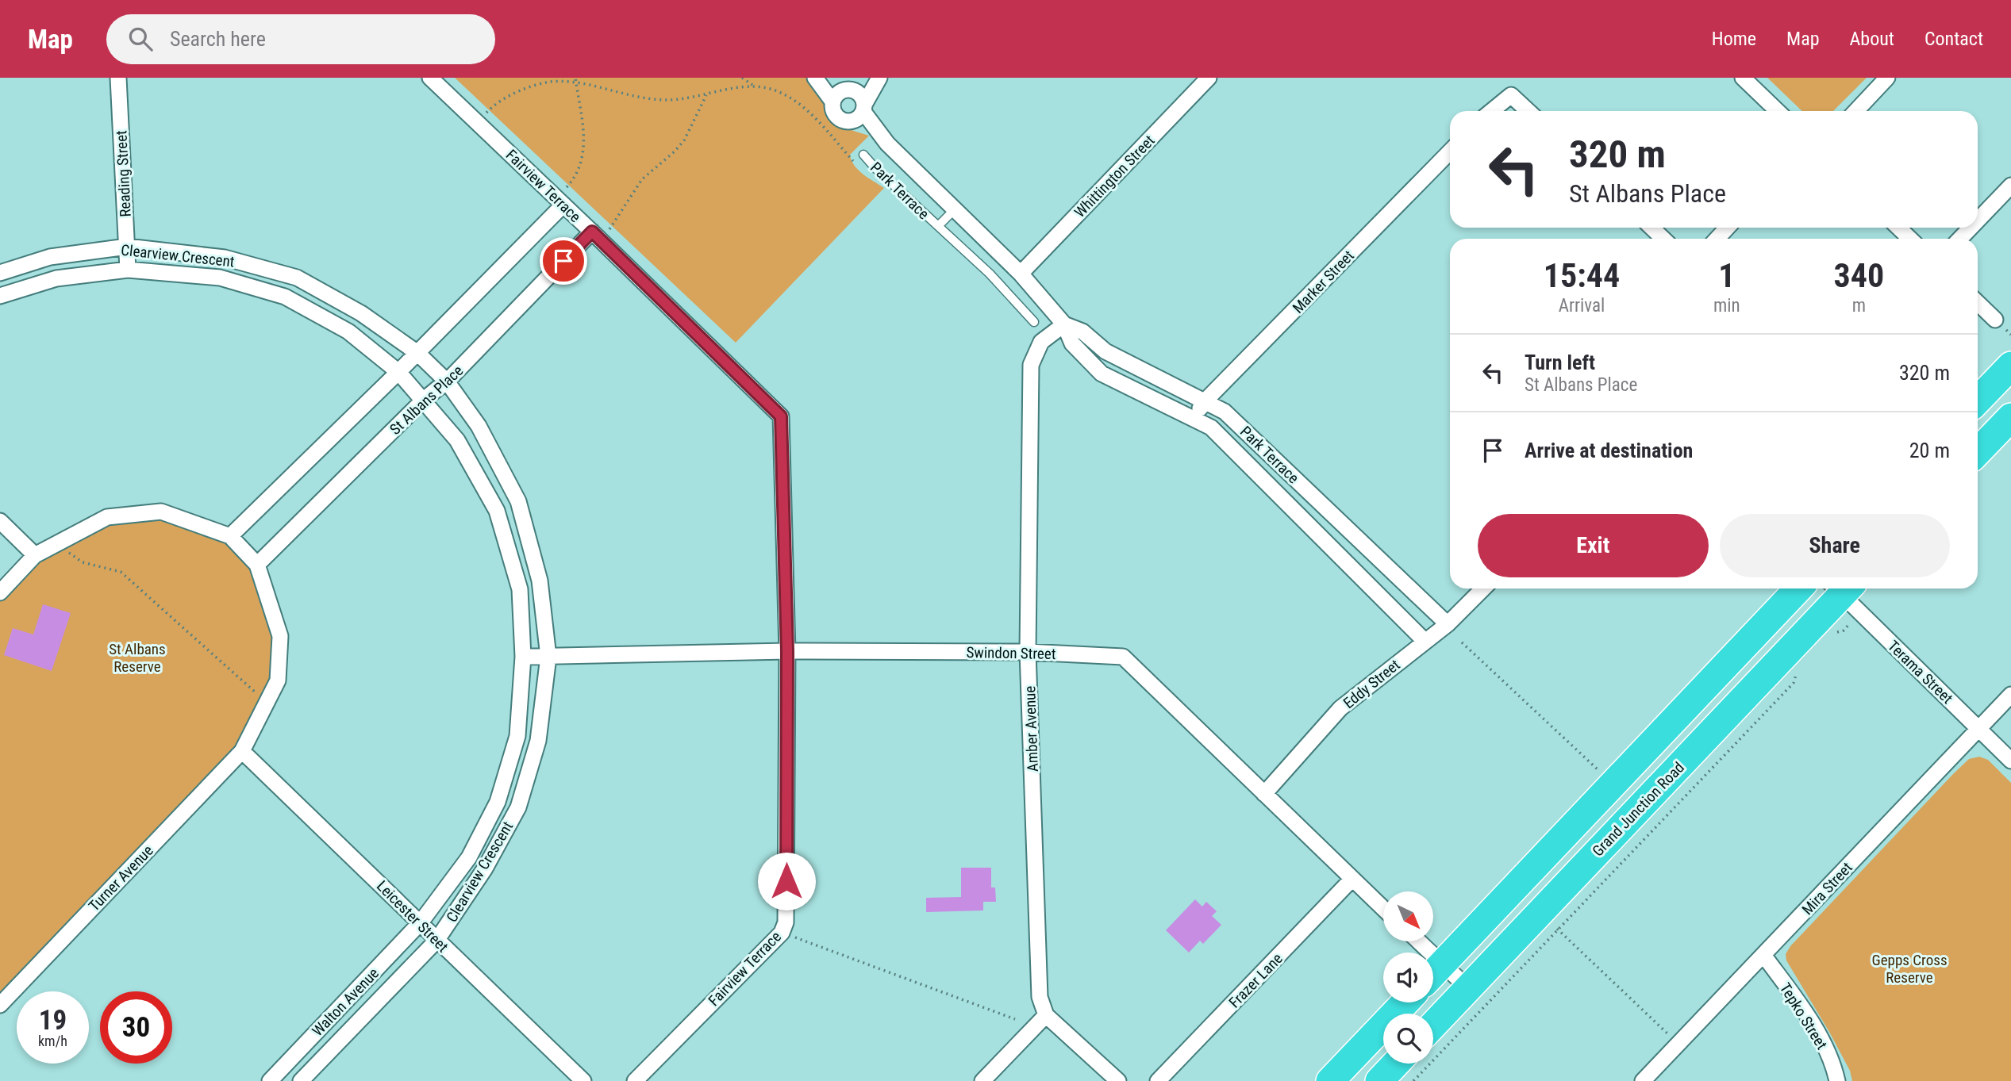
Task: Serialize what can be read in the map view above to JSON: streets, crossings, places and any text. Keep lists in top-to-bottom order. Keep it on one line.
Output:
{"streets":{"highway":["Grand Junction Road"],"street":["Reading Street","Whittington Street","Fairview Terrace","Park Terrace","Clearview Crescent","Marker Street","St Albans Place","Swindon Street","Terama Street","Eddy Street","Amber Avenue","Turner Avenue","Mira Street","Leicester Street","Frazer Lane","Walton Avenue","Tepko Street"]},"crossings":[["Reading Street","Clearview Crescent"],["Whittington Street","Park Terrace"],["Fairview Terrace","St Albans Place"],["Fairview Terrace","Swindon Street"],["Park Terrace","Marker Street"],["Park Terrace","Eddy Street"],["Park Terrace","Amber Avenue"],["Clearview Crescent","St Albans Place"],["Clearview Crescent","Swindon Street"],["Clearview Crescent","Leicester Street"],["Clearview Crescent","Walton Avenue"],["St Albans Place","Turner Avenue"],["Swindon Street","Eddy Street"],["Swindon Street","Amber Avenue"],["Swindon Street","Frazer Lane"],["Terama Street","Grand Junction Road"],["Terama Street","Mira Street"],["Turner Avenue","Leicester Street"],["Mira Street","Tepko Street"],["Leicester Street","Walton Avenue"]],"parks":["St Albans Reserve","Gepps Cross Reserve"],"north":"bottom right","page":{"header":"Map","search":"Search here","nav":["Home","Map","About","Contact"],"turn":["320 m","St Albans Place"],"eta":["15:44","Arrival","1","min","340","m"],"list":[{"name":"Turn left","note":"St Albans Place","value":"320 m"},{"name":"Arrive at destination","value":"20 m"}],"buttons":["Exit","Share"],"speed":"19 km/h","limit":"30"}}
